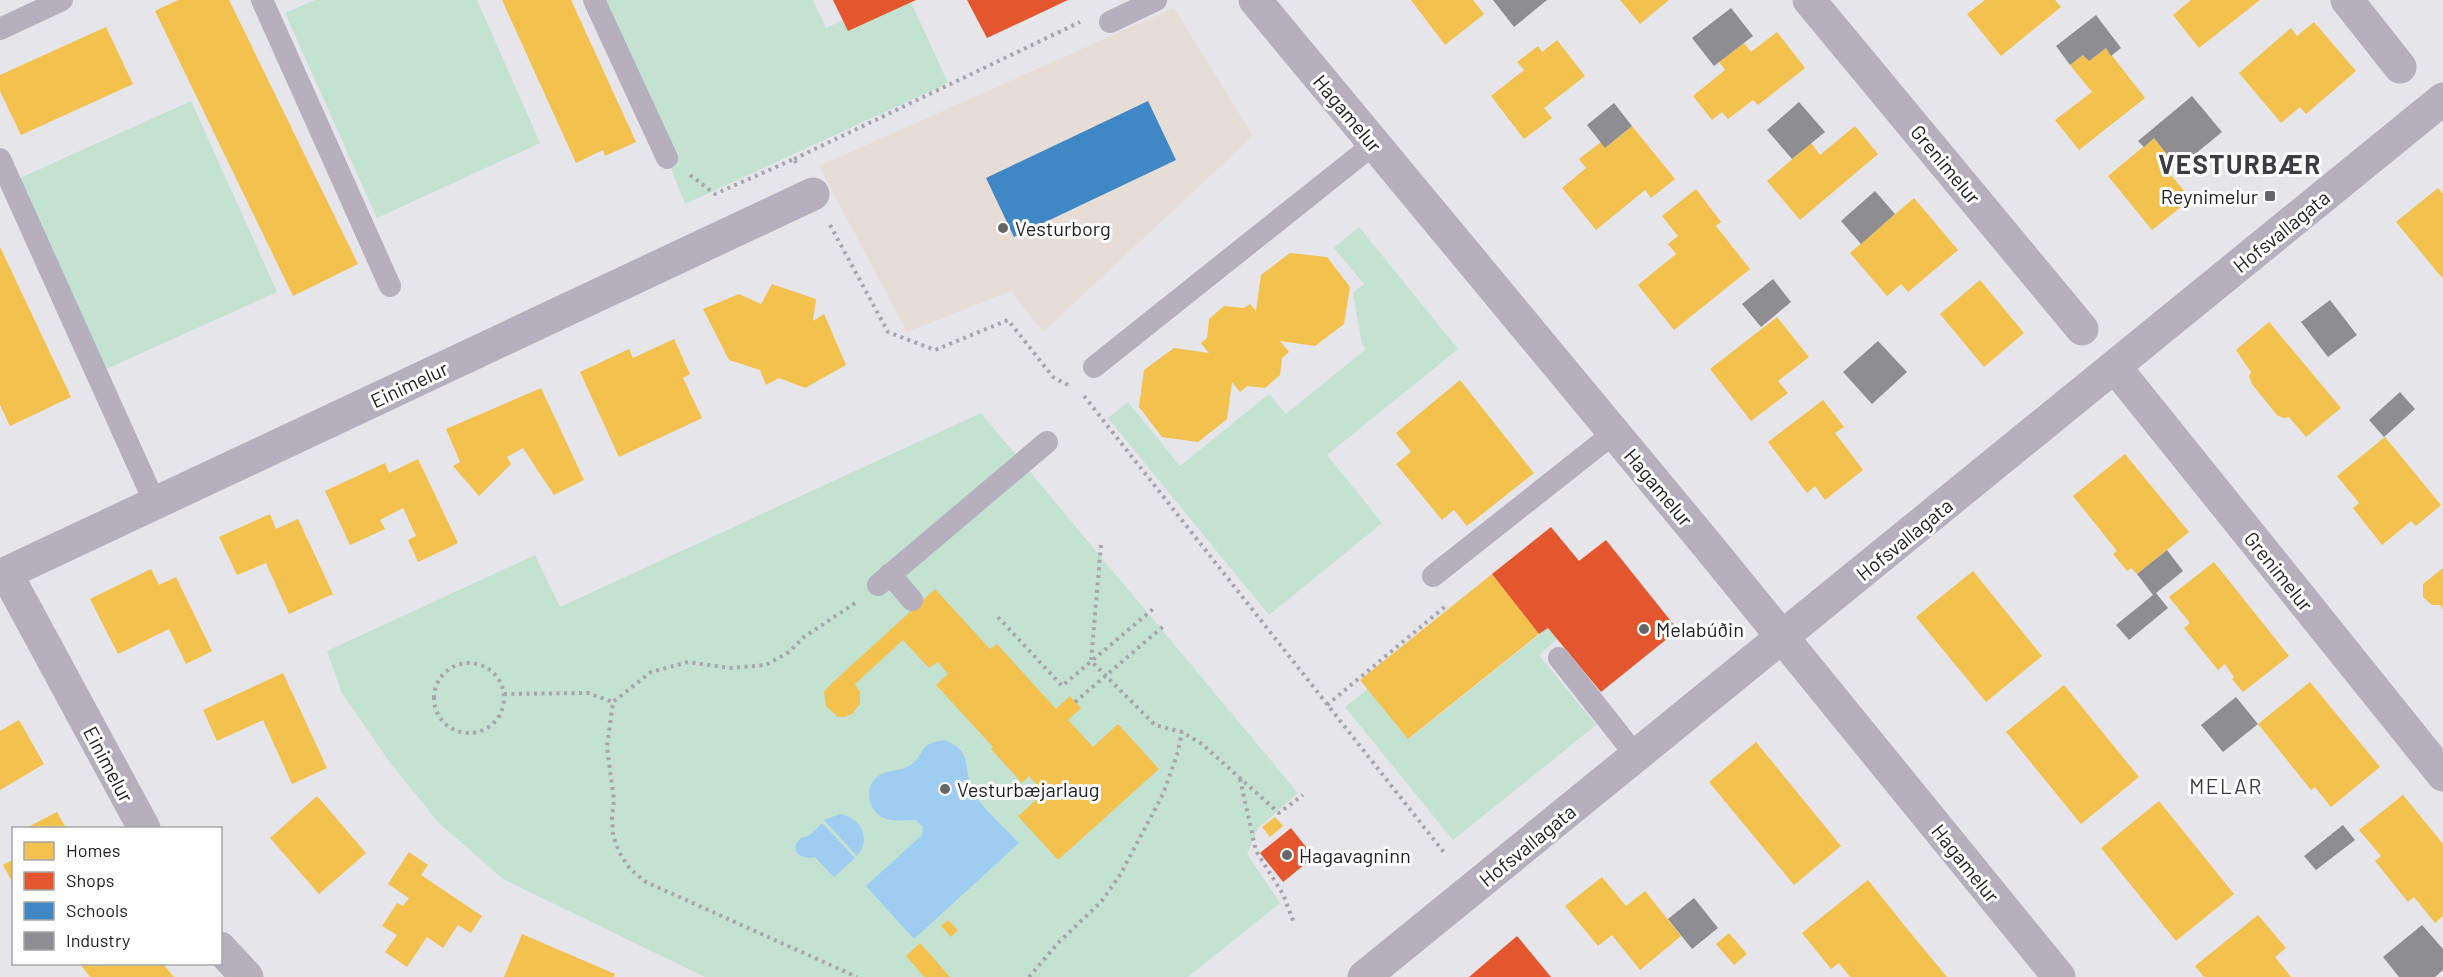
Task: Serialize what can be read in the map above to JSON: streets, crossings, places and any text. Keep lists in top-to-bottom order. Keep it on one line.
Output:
{"streets":{"street":["Hagamelur","Grenimelur","Hofsvallagata","Einimelur"]},"crossings":[["Hagamelur","Hofsvallagata"],["Grenimelur","Hofsvallagata"]],"districts":["VESTURBÆR","MELAR"],"places":{"transit":["Reynimelur"],"other":["Vesturborg","Melabúðin","Vesturbæjarlaug","Hagavagninn"]},"legend":["Homes","Shops","Schools","Industry"]}
